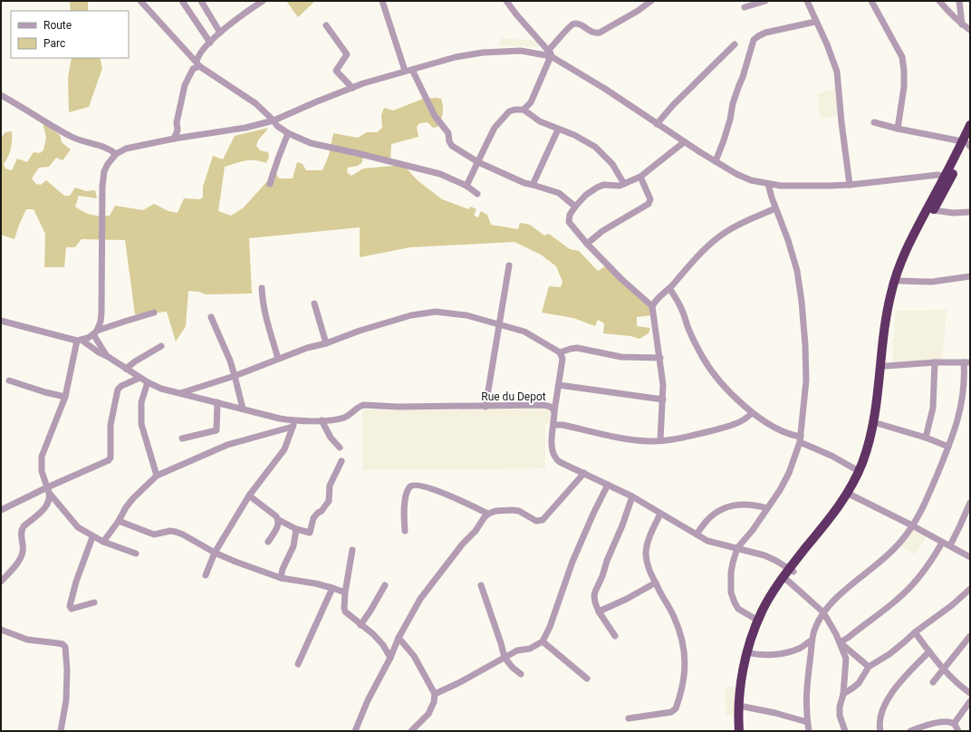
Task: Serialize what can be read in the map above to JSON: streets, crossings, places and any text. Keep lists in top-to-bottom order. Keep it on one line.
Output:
{"streets":{"street":["Rue du Depot"]},"legend":["Route","Parc"]}
